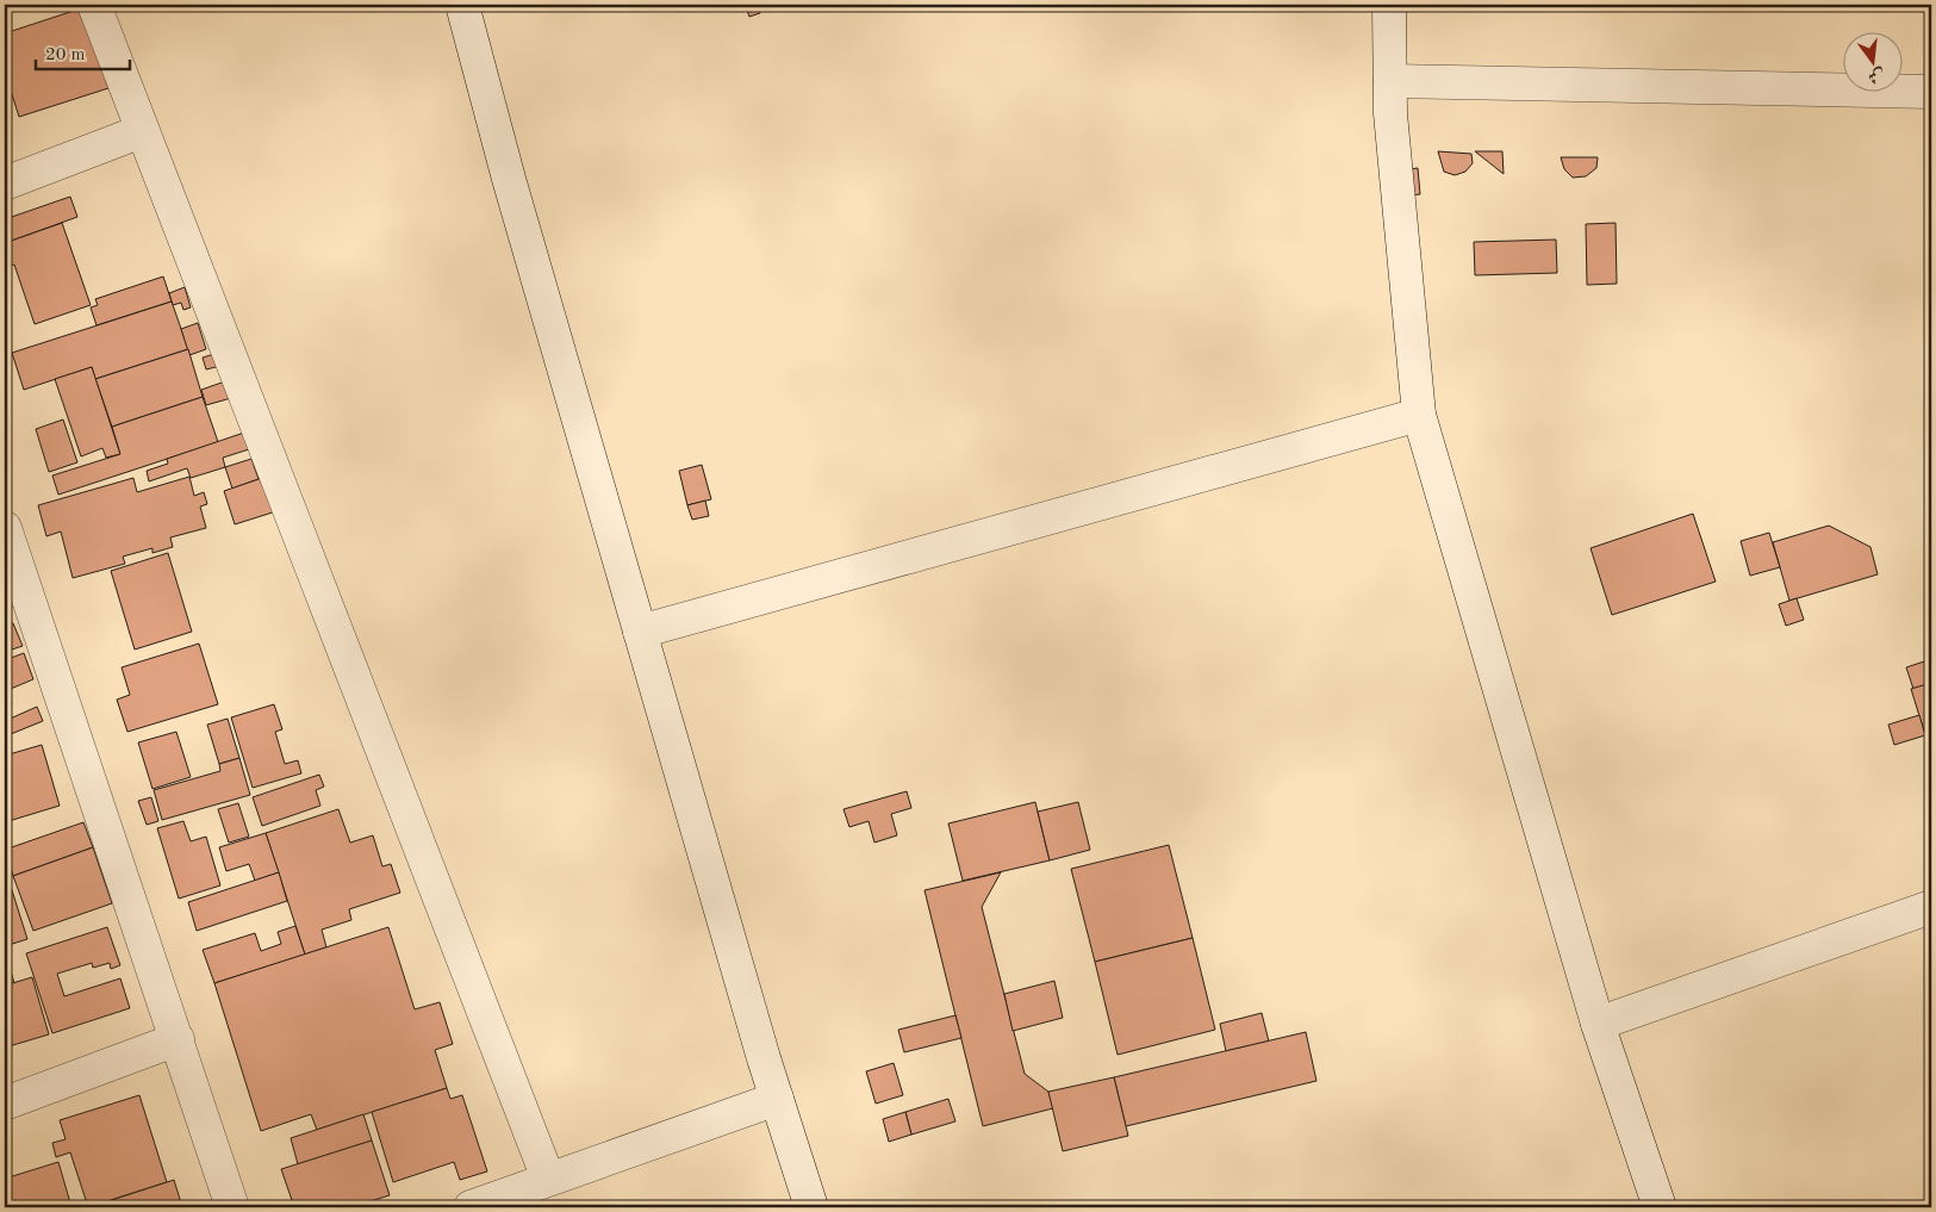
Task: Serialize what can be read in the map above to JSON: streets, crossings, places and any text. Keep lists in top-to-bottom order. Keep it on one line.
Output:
{"scale_bar":"20 m","north":"bottom"}
